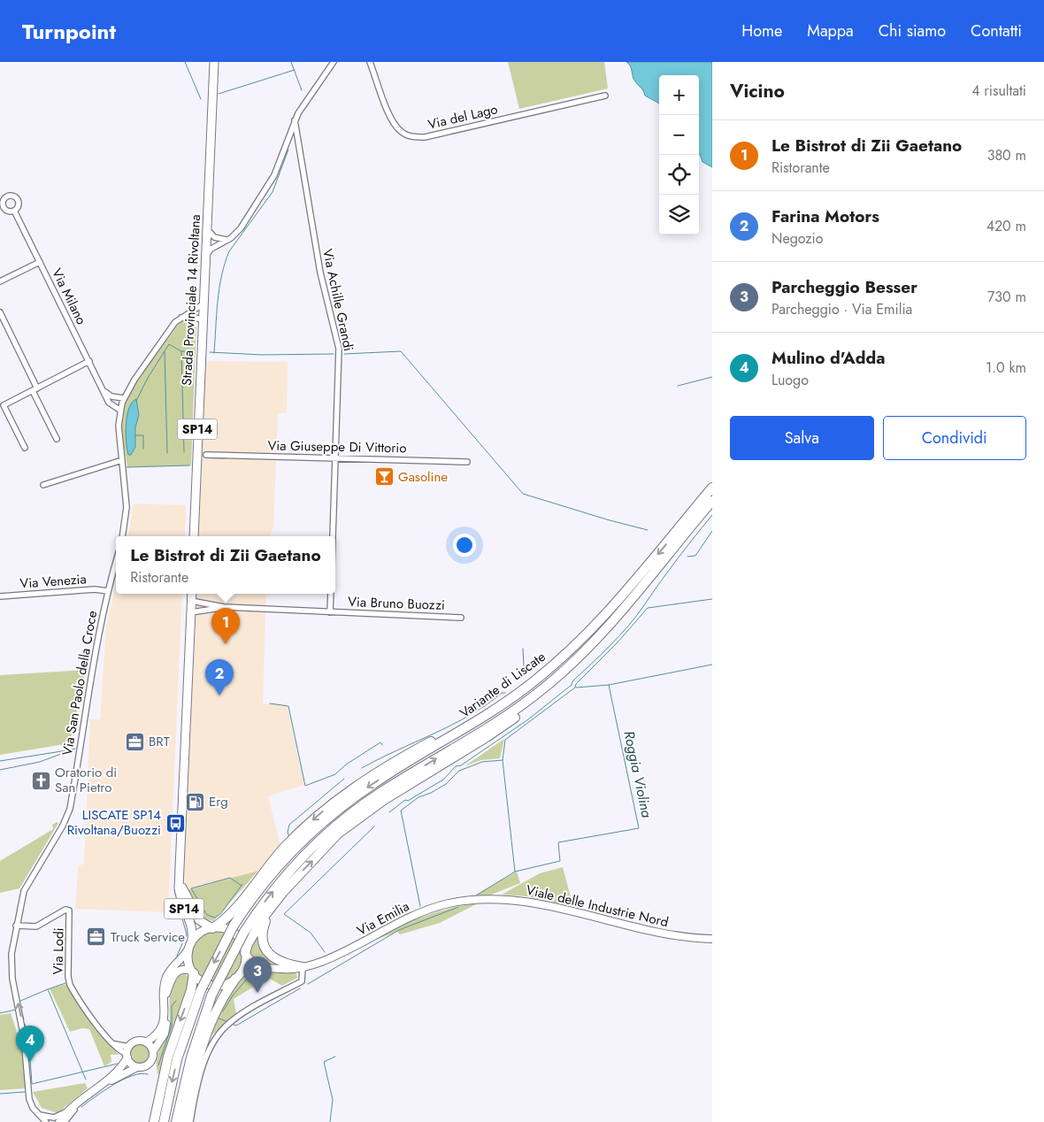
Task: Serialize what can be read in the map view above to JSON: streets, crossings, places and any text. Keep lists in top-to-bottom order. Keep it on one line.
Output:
{"streets":{"highway":["Variante di Liscate"],"main road":["Strada Provinciale 14 Rivoltana","SP14","Viale delle Industrie Nord","Via Emilia"],"street":["Via del Lago","Via Milano","Via Achille Grandi","Via Giuseppe Di Vittorio","Via Venezia","Via Bruno Buozzi","Via San Paolo della Croce","Via Lodi"]},"crossings":[["Via Achille Grandi","Via Giuseppe Di Vittorio"],["SP14","Via Bruno Buozzi"],["SP14","Via Emilia"],["Via Venezia","Via San Paolo della Croce"],["Via San Paolo della Croce","Via Lodi"],["Viale delle Industrie Nord","Via Emilia"]],"water":["Roggia Violina"],"places":{"bar":["Gasoline"],"office":["BRT","Truck Service"],"church":["Oratorio di San Pietro"],"fuel station":["Erg"],"bus stop":["LISCATE SP14 Rivoltana/Buozzi"]},"page":{"header":"Turnpoint","nav":["Home","Mappa","Chi siamo","Contatti"],"heading":["Vicino","4 risultati"],"map_buttons":["+","−"],"list":[{"mark":"1","name":"Le Bistrot di Zii Gaetano","note":"Ristorante","value":"380 m"},{"mark":"2","name":"Farina Motors","note":"Negozio","value":"420 m"},{"mark":"3","name":"Parcheggio Besser","note":"Parcheggio · Via Emilia","value":"730 m"},{"mark":"4","name":"Mulino d'Adda","note":"Luogo","value":"1.0 km"}],"buttons":["Salva","Condividi"],"popup":["Le Bistrot di Zii Gaetano","Ristorante"],"pins":["1","2","3","4"]}}
